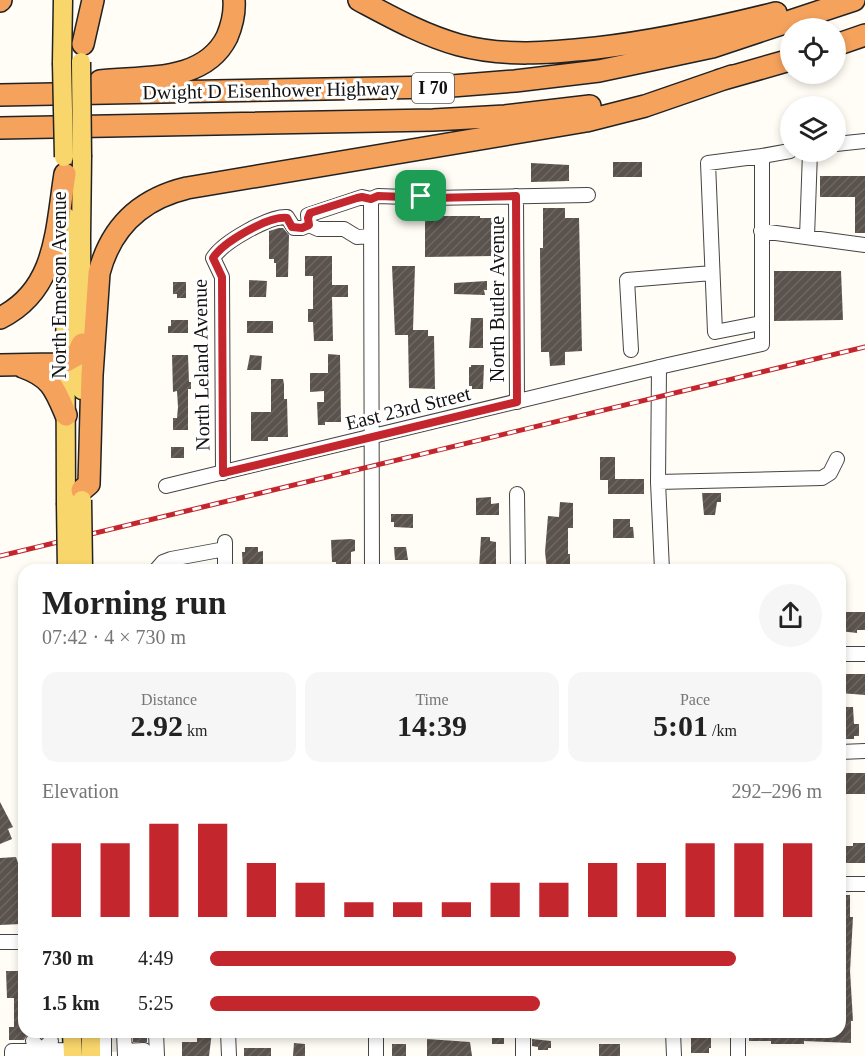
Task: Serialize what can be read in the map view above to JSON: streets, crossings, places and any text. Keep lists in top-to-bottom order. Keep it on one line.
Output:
{"streets":{"highway":["I 70","Dwight D Eisenhower Highway"],"main road":["North Emerson Avenue"],"street":["North Butler Avenue","North Leland Avenue","East 23rd Street"]},"crossings":[["North Butler Avenue","East 23rd Street"],["North Leland Avenue","East 23rd Street"]],"page":{"heading":["Morning run","07:42 · 4 × 730 m"],"stats":[["Distance","2.92 km"],["Time","14:39"],["Pace","5:01 /km"]],"chart":["Elevation","292–296 m"],"list":[{"name":"730 m","note":"4:49"},{"name":"1.5 km","note":"5:25"}]}}
